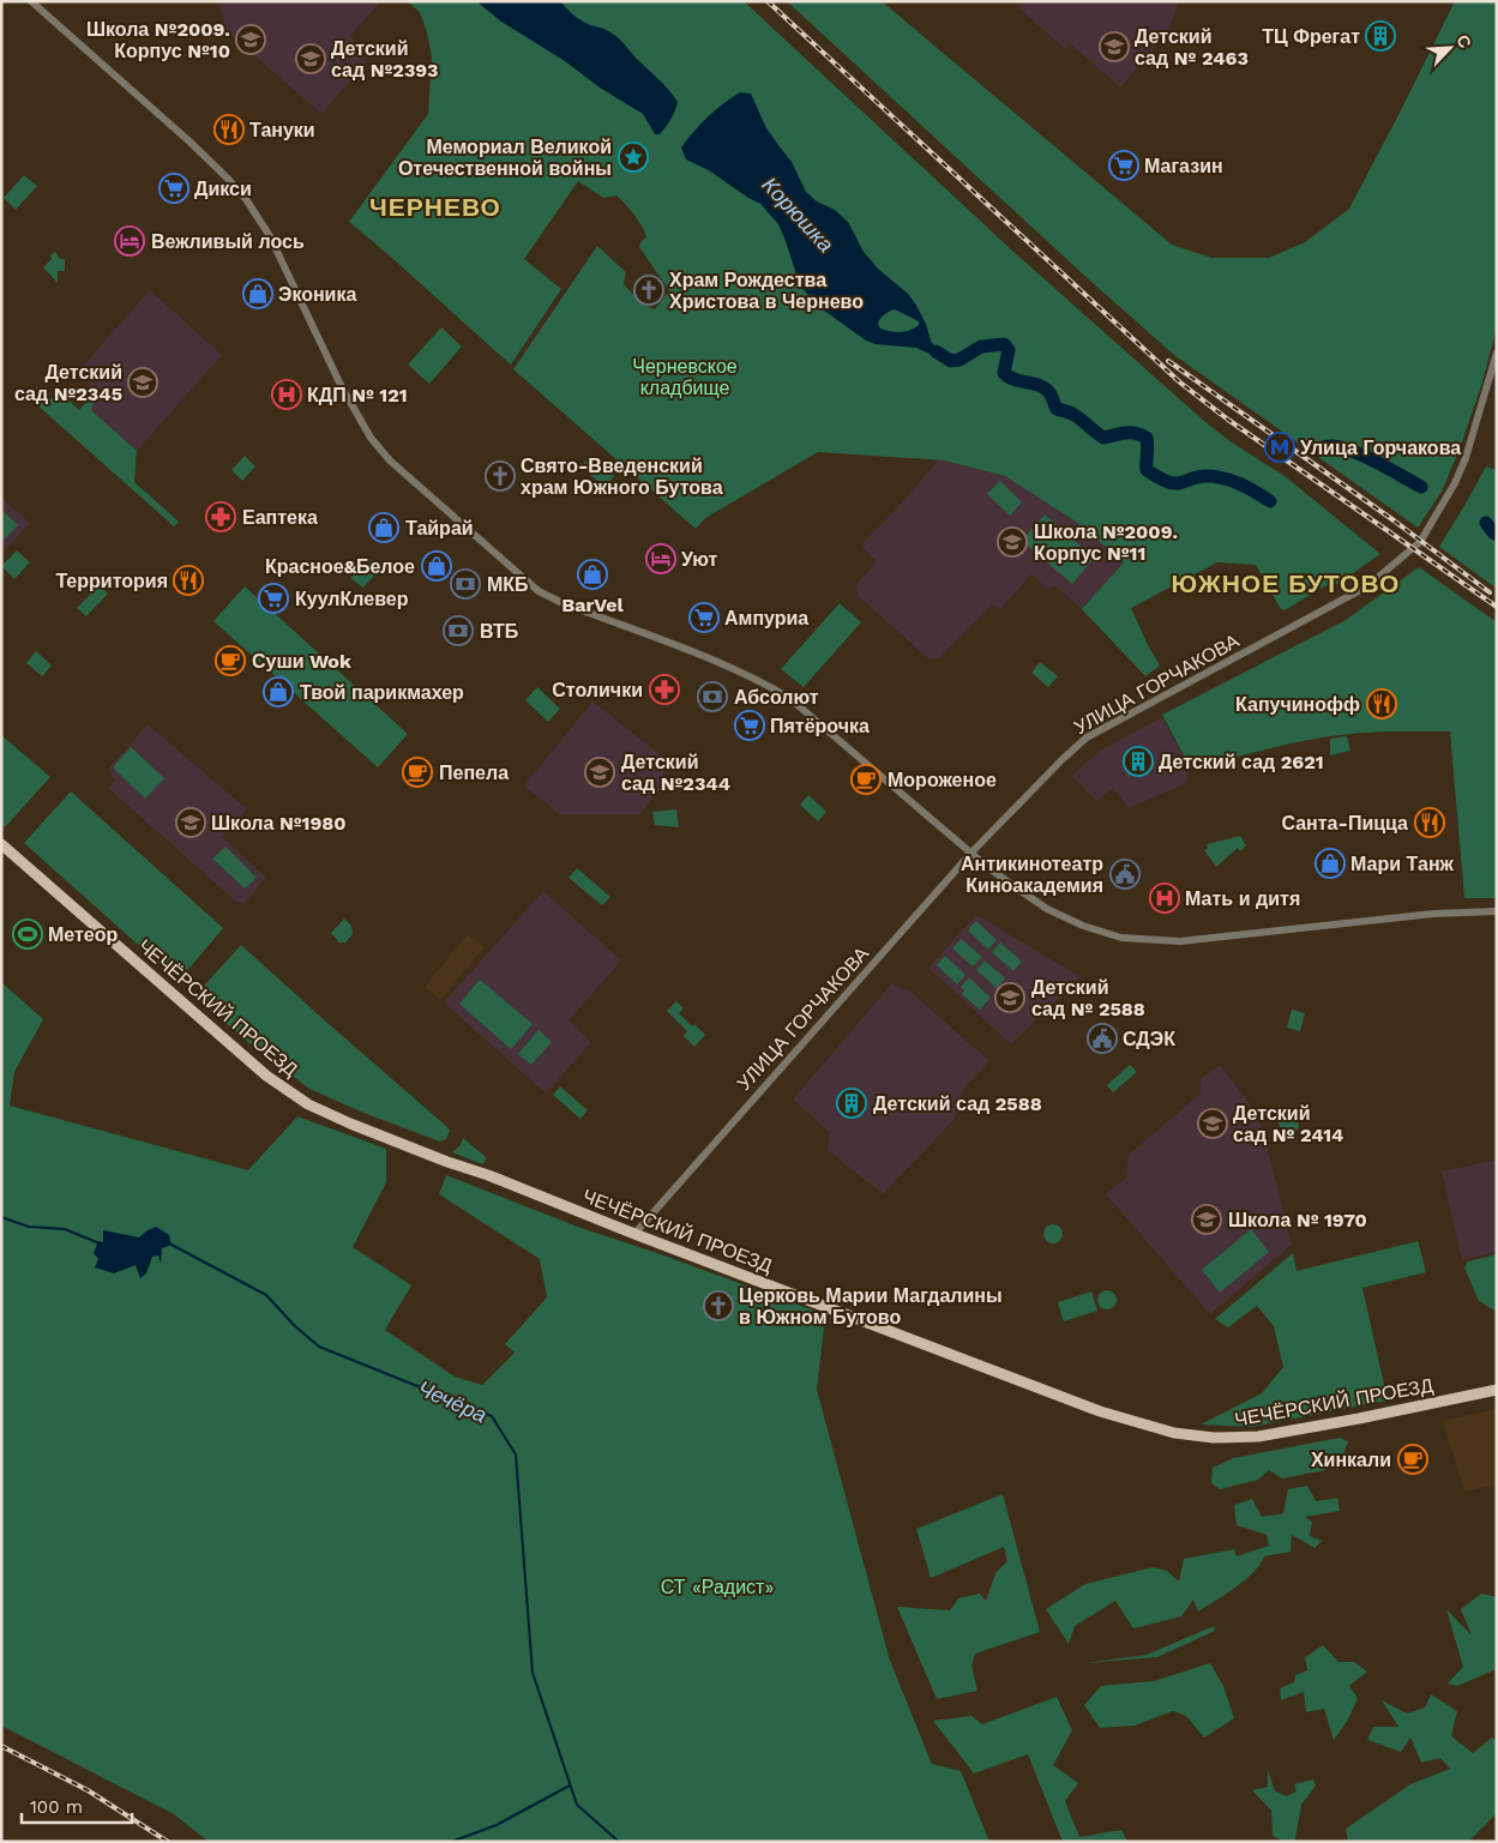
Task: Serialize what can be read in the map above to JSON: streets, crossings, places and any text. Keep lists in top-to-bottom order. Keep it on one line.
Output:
{"streets":{"main road":["ЧЕЧЁРСКИЙ ПРОЕЗД"],"street":["УЛИЦА ГОРЧАКОВА"]},"crossings":[["УЛИЦА ГОРЧАКОВА","ЧЕЧЁРСКИЙ ПРОЕЗД"]],"districts":["ЧЕРНЕВО","ЮЖНОЕ БУТОВО"],"water":["Корюшка","Чечёра"],"parks":["Черневское кладбище","СТ «Радист»"],"places":{"building":["ТЦ Фрегат","Детский сад 2621","Детский сад 2588"],"school or university":["Школа №2009. Корпус №10","Детский сад № 2463","Детский сад №2393","Детский сад №2345","Школа №2009. Корпус №11","Детский сад №2344","Школа №1980","Детский сад № 2588","Детский сад № 2414","Школа № 1970"],"restaurant":["Тануки","Территория","Капучинофф","Санта-Пицца"],"place":["Мемориал Великой Отечественной войны"],"supermarket":["Магазин","Дикси","КуулКлевер","Ампуриа","Пятёрочка"],"hotel":["Вежливый лось","Уют"],"church":["Храм Рождества Христова в Чернево","Свято-Введенский храм Южного Бутова","Церковь Марии Магдалины в Южном Бутово"],"shop":["Эконика","Тайрай","Красное&Белое","BarVel","Твой парикмахер","Мари Танж"],"hospital":["КДП № 121","Мать и дитя"],"metro station":["Улица Горчакова"],"pharmacy":["Еаптека","Столички"],"bank":["МКБ","ВТБ","Абсолют"],"cafe":["Суши Wok","Пепела","Мороженое","Хинкали"],"public building":["Антикинотеатр Киноакадемия","СДЭК"],"sports":["Метеор"]},"scale_bar":"100 m","north":"top right"}
